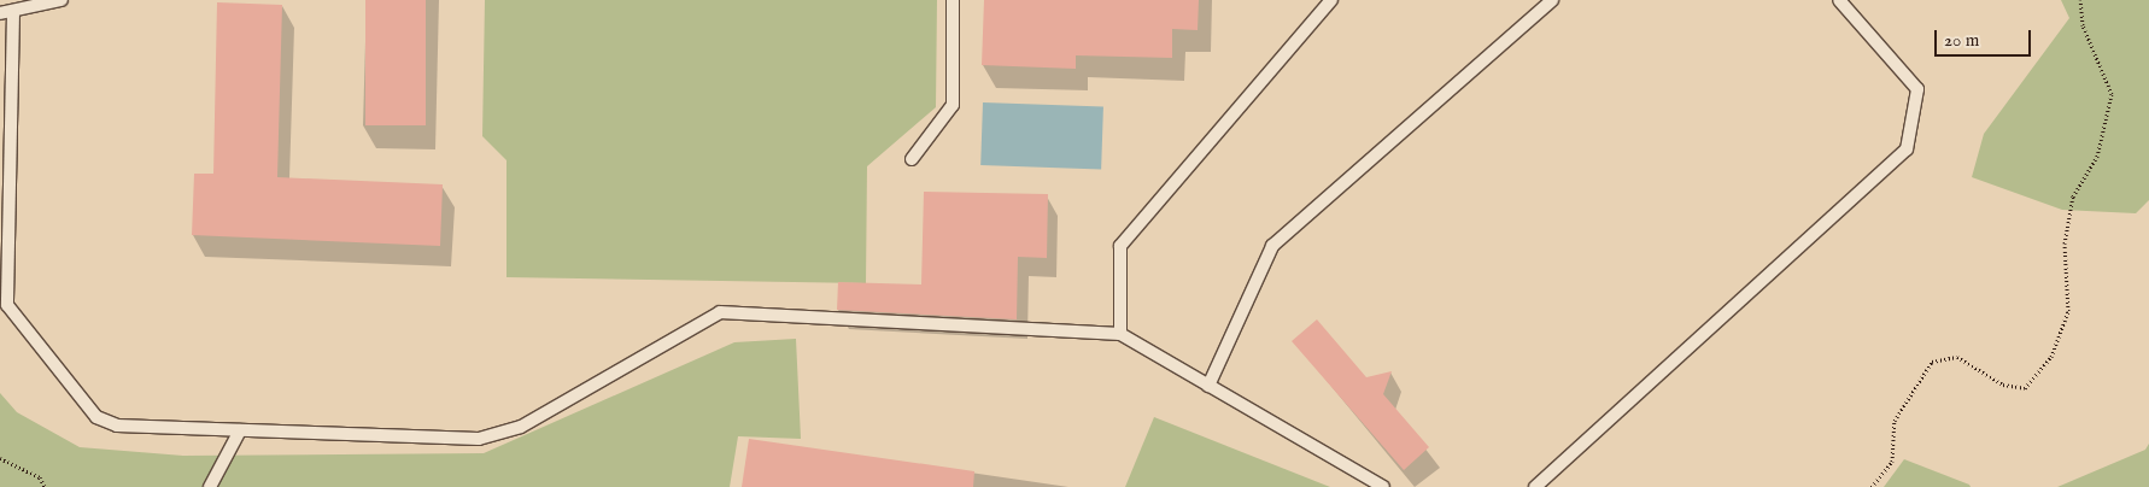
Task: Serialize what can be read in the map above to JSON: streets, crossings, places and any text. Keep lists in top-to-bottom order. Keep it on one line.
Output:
{"scale_bar":"20 m"}
